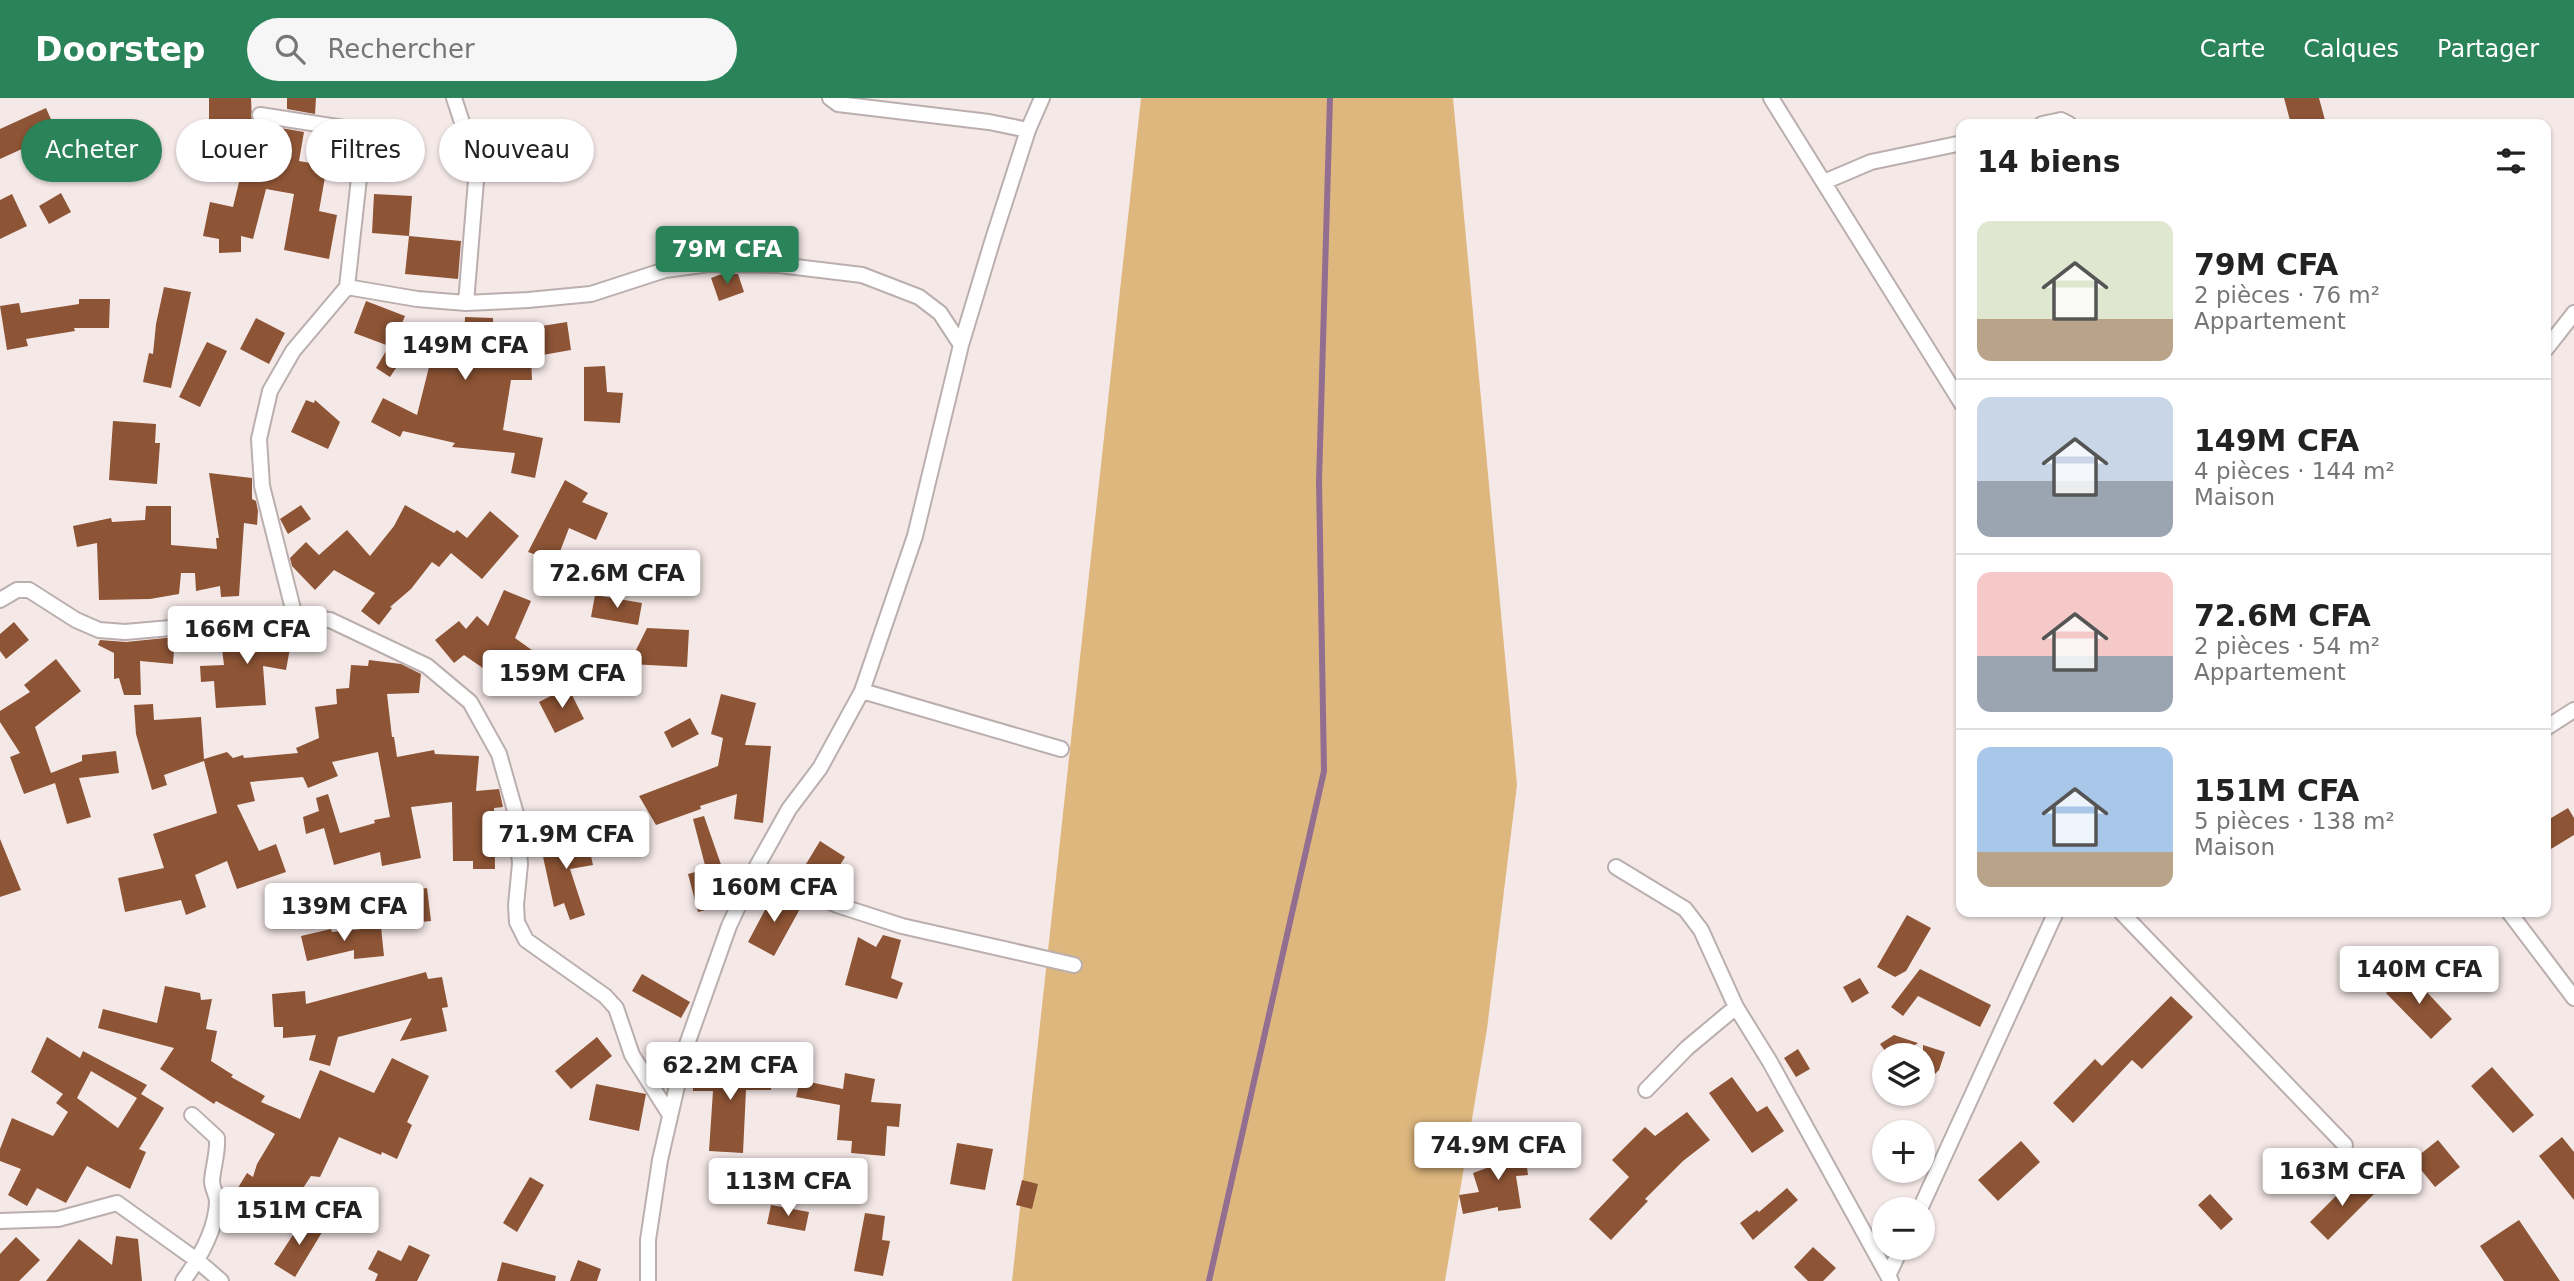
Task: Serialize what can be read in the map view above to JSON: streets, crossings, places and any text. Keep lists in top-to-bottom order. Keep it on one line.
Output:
{"page":{"header":"Doorstep","search":"Rechercher","nav":["Carte","Calques","Partager"],"chip":["Acheter","Louer","Filtres","Nouveau"],"heading":"14 biens","list":[{"name":"79M CFA","note":"2 pièces · 76 m² · Appartement"},{"name":"149M CFA","note":"4 pièces · 144 m² · Maison"},{"name":"72.6M CFA","note":"2 pièces · 54 m² · Appartement"},{"name":"151M CFA","note":"5 pièces · 138 m² · Maison"}],"price":["79M CFA","149M CFA","72.6M CFA","166M CFA","159M CFA","71.9M CFA","160M CFA","139M CFA","140M CFA","62.2M CFA","74.9M CFA","163M CFA","113M CFA","151M CFA"],"map_buttons":["+","−"]}}
